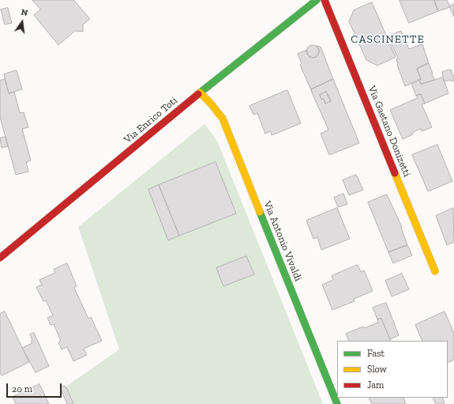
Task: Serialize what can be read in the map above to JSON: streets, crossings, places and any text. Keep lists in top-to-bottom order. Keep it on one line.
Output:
{"streets":{"street":["Via Enrico Toti","Via Gaetano Donizetti","Via Antonio Vivaldi"]},"crossings":[["Via Enrico Toti","Via Antonio Vivaldi"]],"districts":["CASCINETTE"],"legend":["Fast","Slow","Jam"],"scale_bar":"20 m","north":"top"}
